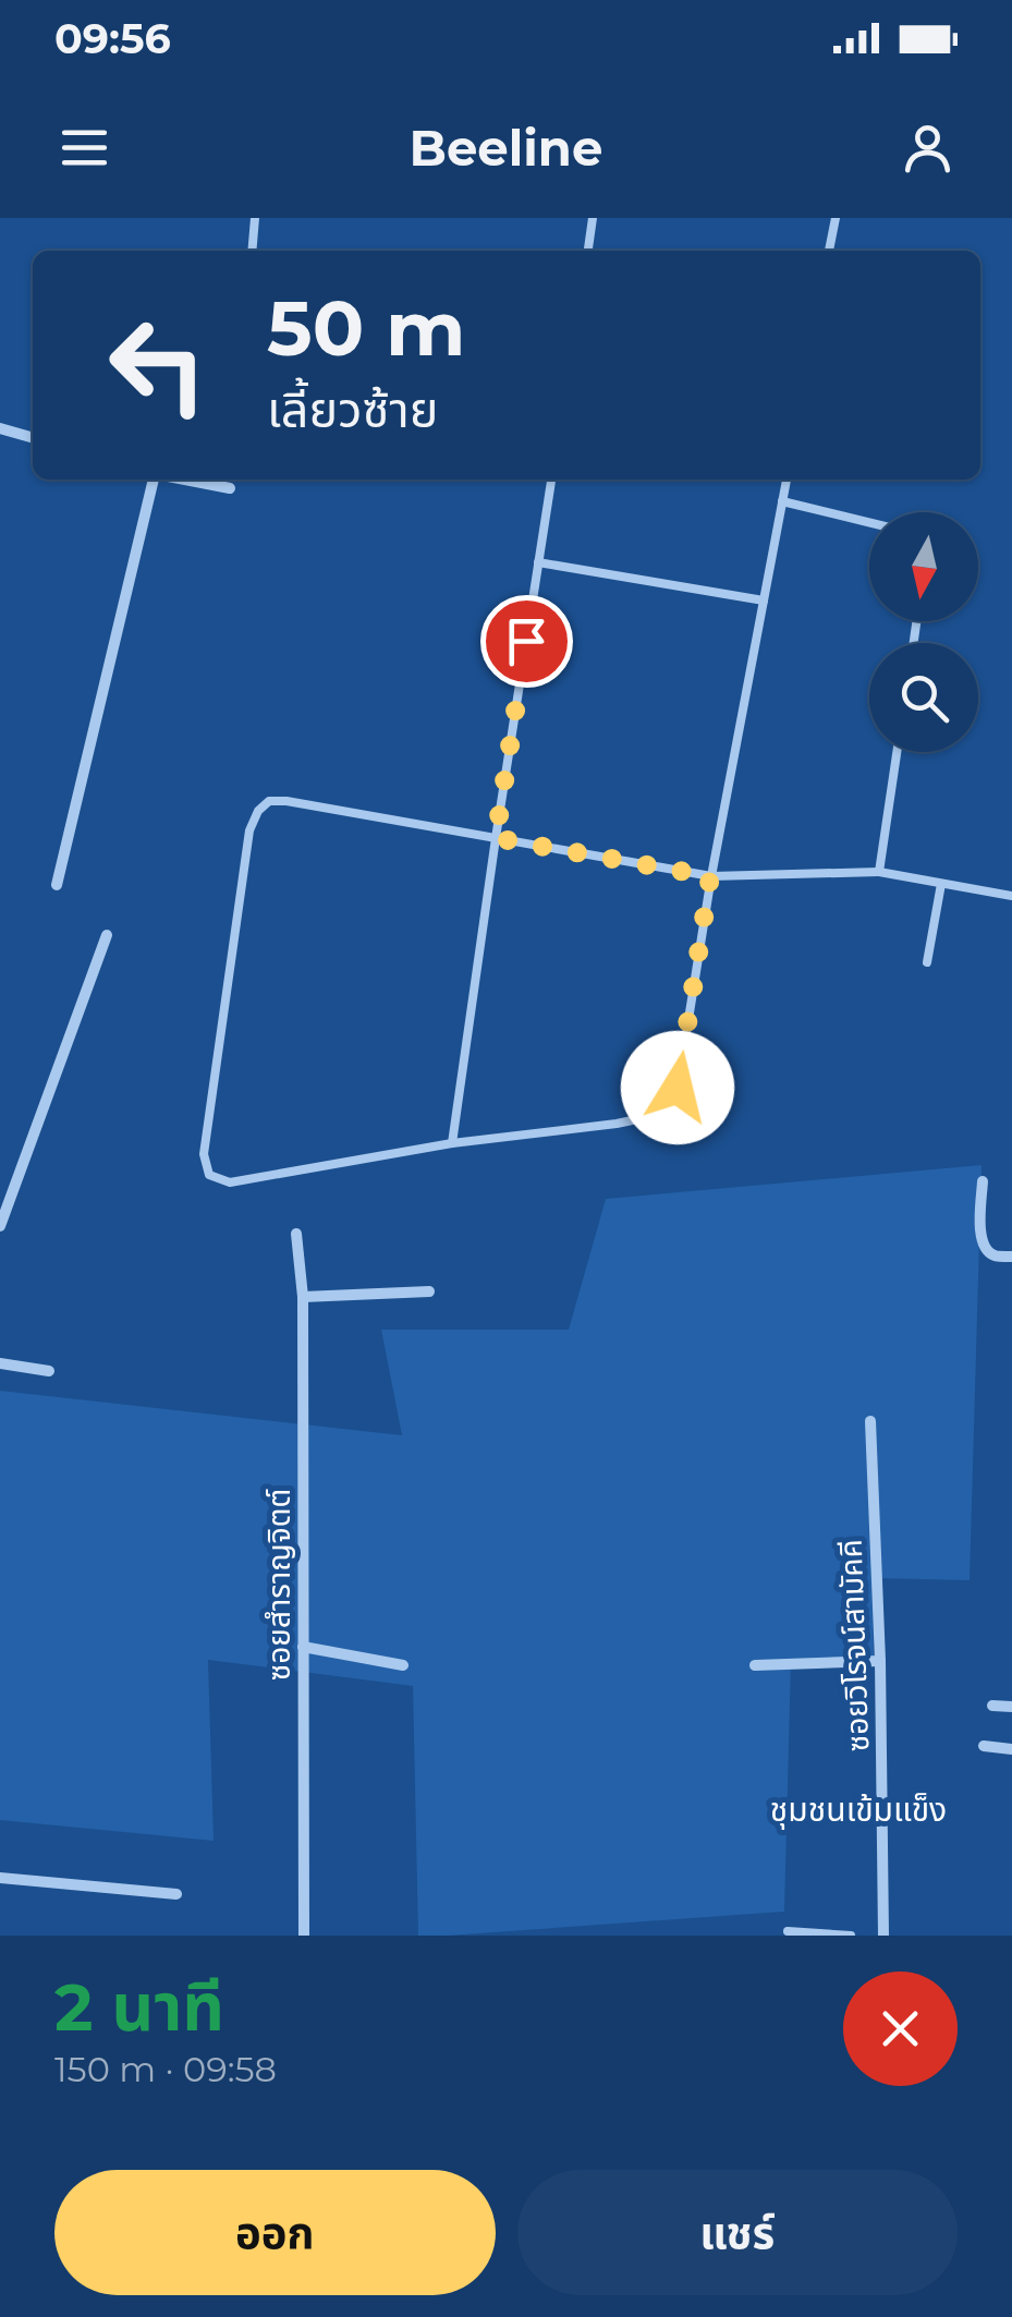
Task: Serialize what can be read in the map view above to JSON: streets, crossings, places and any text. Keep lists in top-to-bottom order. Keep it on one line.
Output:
{"streets":{"street":["ซอยสำราญจิตต์","ซอยวิโรจน์สามัคคี"]},"districts":["ชุมชนเข้มแข็ง"],"north":"bottom","page":{"status":"09:56","header":"Beeline","turn":["50 m","เลี้ยวซ้าย"],"heading":["2 นาที","150 m · 09:58"],"buttons":["ออก","แชร์"]}}
